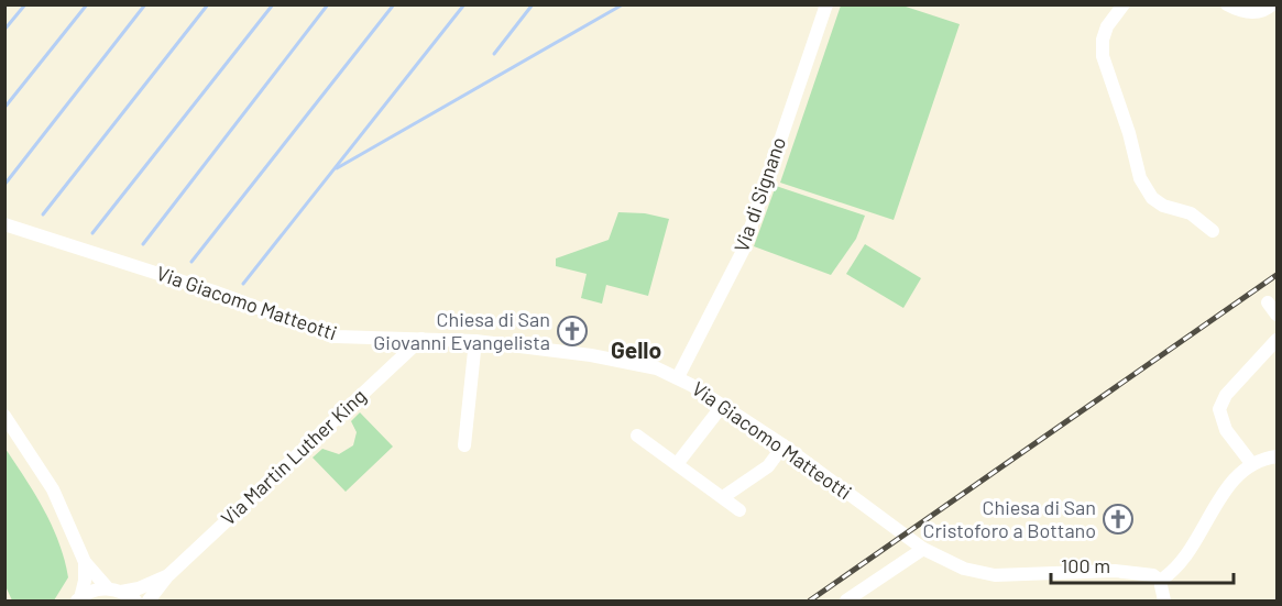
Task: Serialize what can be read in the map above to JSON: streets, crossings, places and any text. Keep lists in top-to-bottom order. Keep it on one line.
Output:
{"streets":{"street":["Via di Signano","Via Giacomo Matteotti","Via Martin Luther King"]},"crossings":[["Via di Signano","Via Giacomo Matteotti"],["Via Giacomo Matteotti","Via Martin Luther King"]],"districts":["Gello"],"places":{"church":["Chiesa di San Giovanni Evangelista","Chiesa di San Cristoforo a Bottano"]},"scale_bar":"100 m"}
